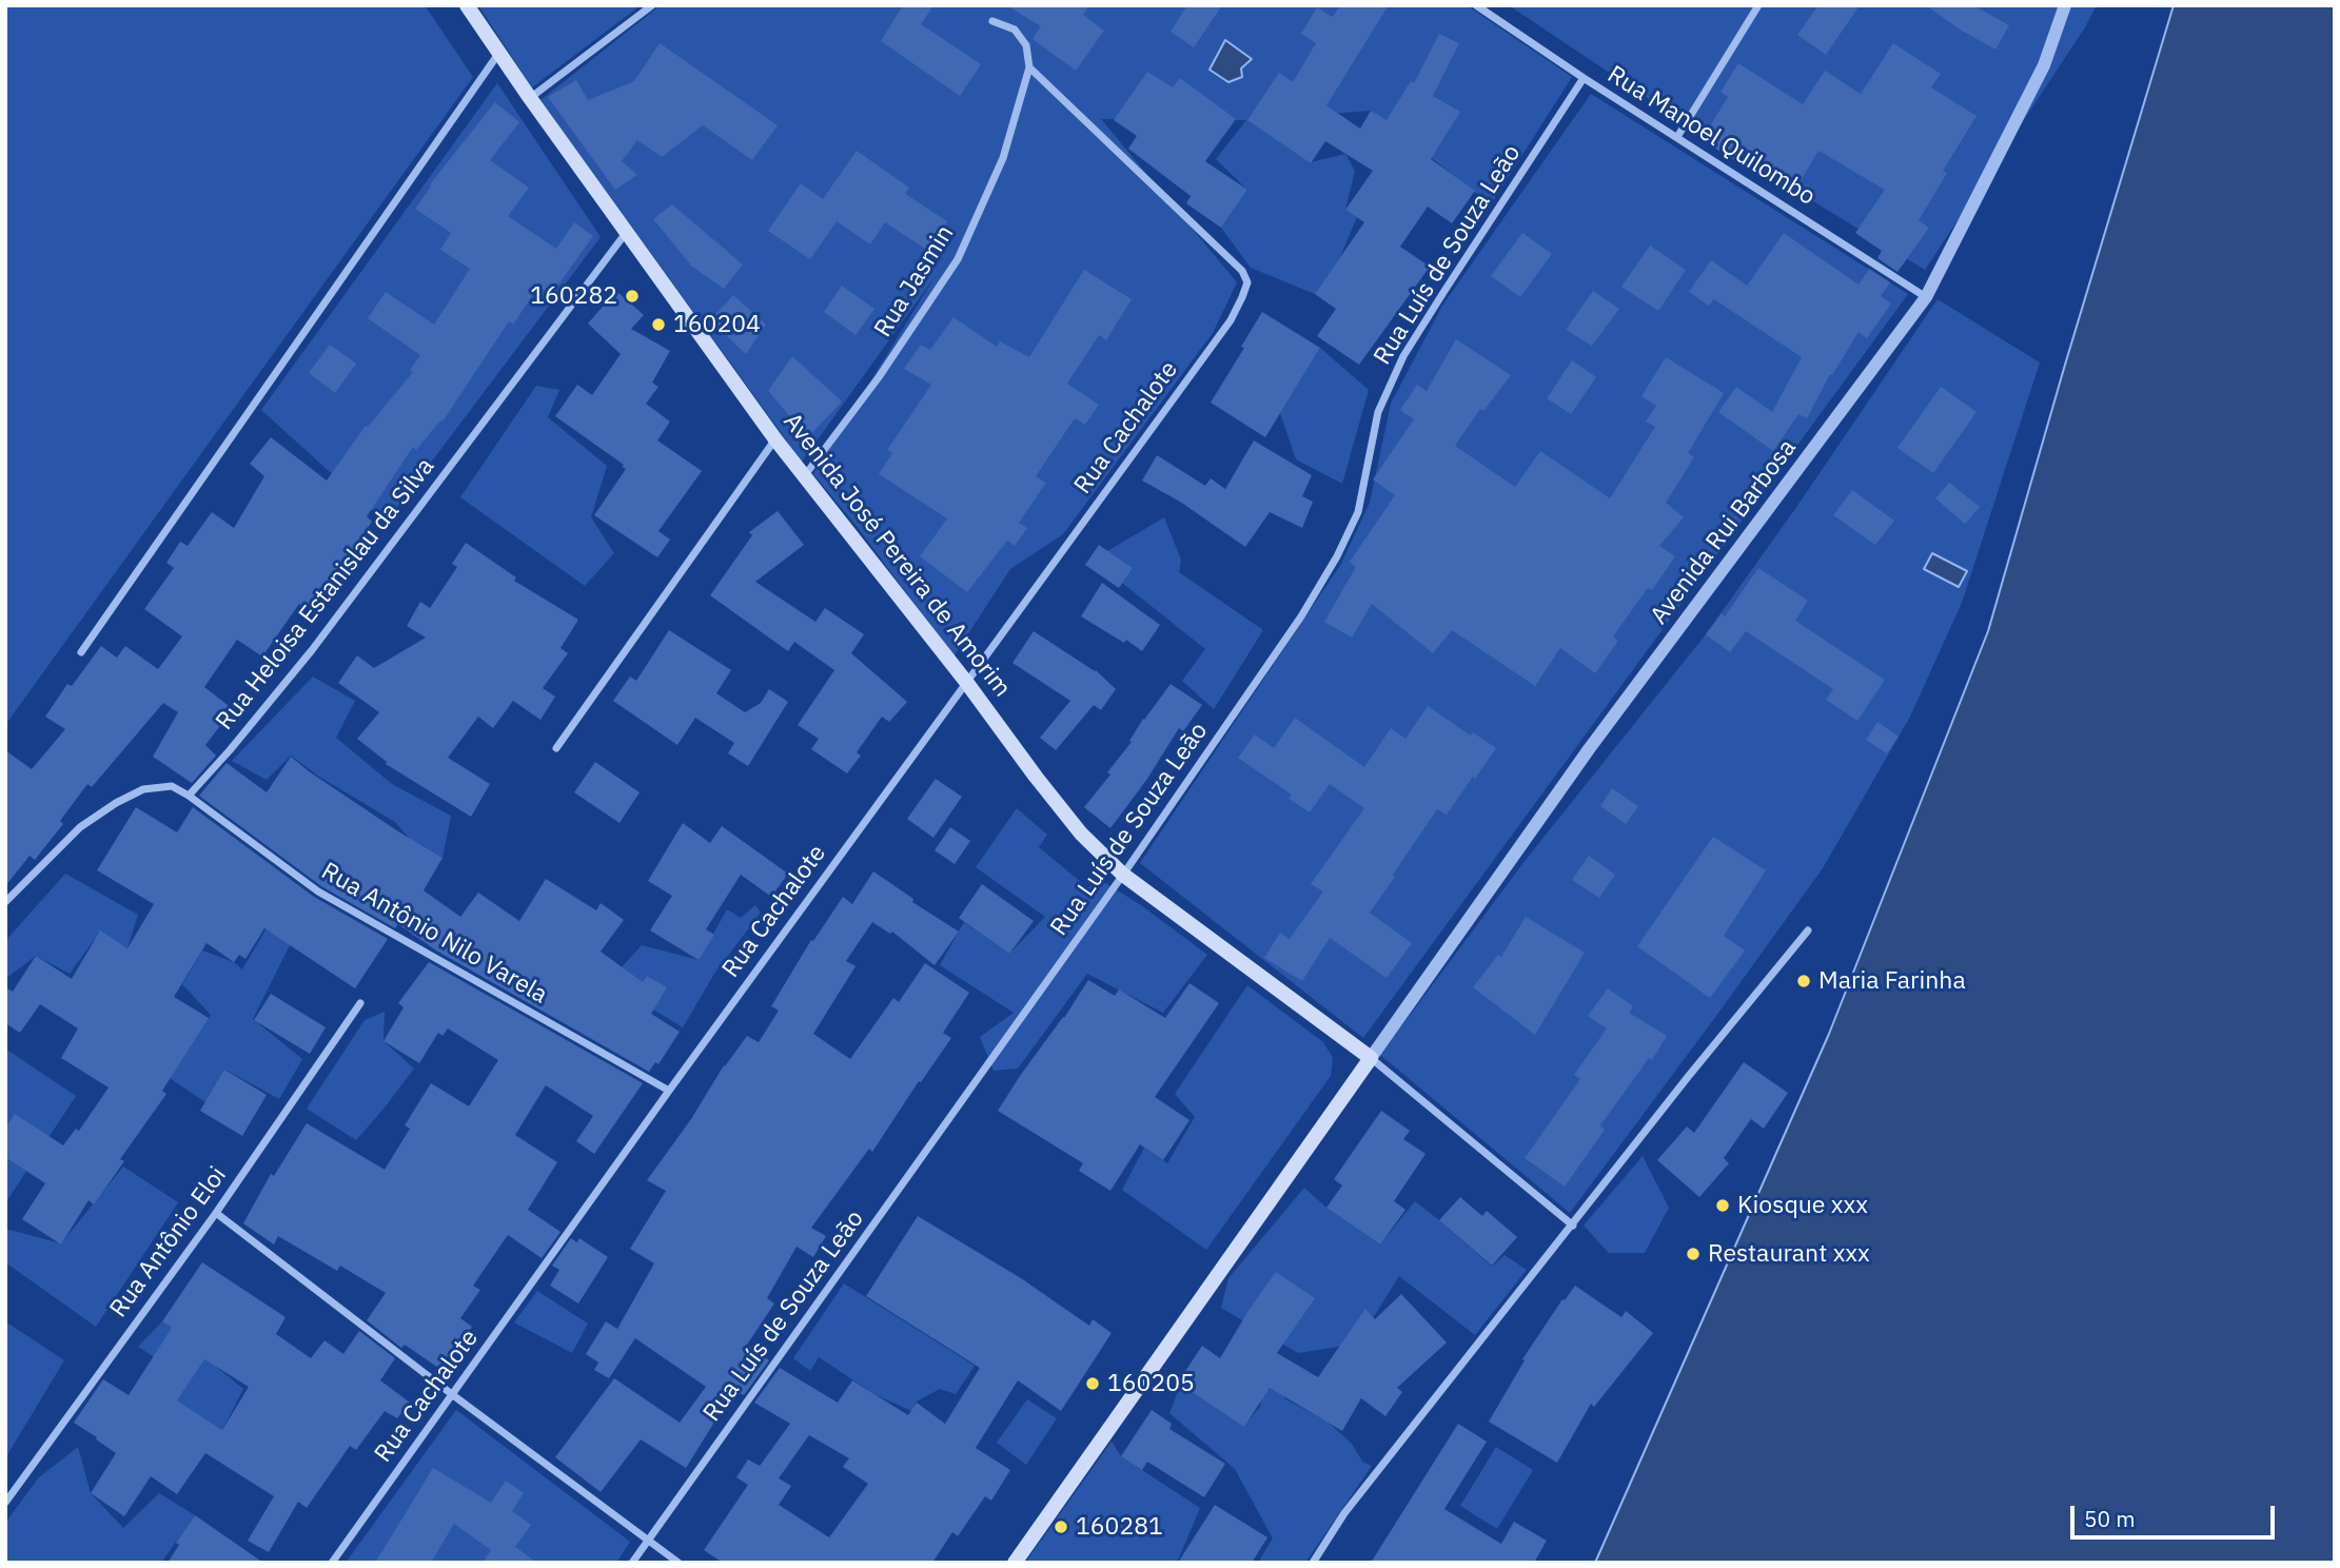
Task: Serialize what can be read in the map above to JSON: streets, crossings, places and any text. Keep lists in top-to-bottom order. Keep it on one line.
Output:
{"streets":{"main road":["Avenida José Pereira de Amorim"],"street":["Rua Manoel Quilombo","Rua Luís de Souza Leão","Rua Jasmin","Rua Cachalote","Avenida Rui Barbosa","Rua Heloisa Estanislau da Silva","Rua Antônio Nilo Varela","Rua Antônio Eloi"]},"crossings":[["Rua Manoel Quilombo","Rua Luís de Souza Leão"],["Rua Manoel Quilombo","Avenida Rui Barbosa"],["Rua Luís de Souza Leão","Avenida José Pereira de Amorim"],["Rua Jasmin","Rua Cachalote"],["Rua Jasmin","Avenida José Pereira de Amorim"],["Rua Cachalote","Avenida José Pereira de Amorim"],["Rua Cachalote","Rua Antônio Nilo Varela"],["Avenida Rui Barbosa","Avenida José Pereira de Amorim"],["Avenida José Pereira de Amorim","Rua Heloisa Estanislau da Silva"],["Rua Heloisa Estanislau da Silva","Rua Antônio Nilo Varela"]],"places":["160282","160204","Maria Farinha","Kiosque xxx","Restaurant xxx","160205","160281"],"scale_bar":"50 m"}
